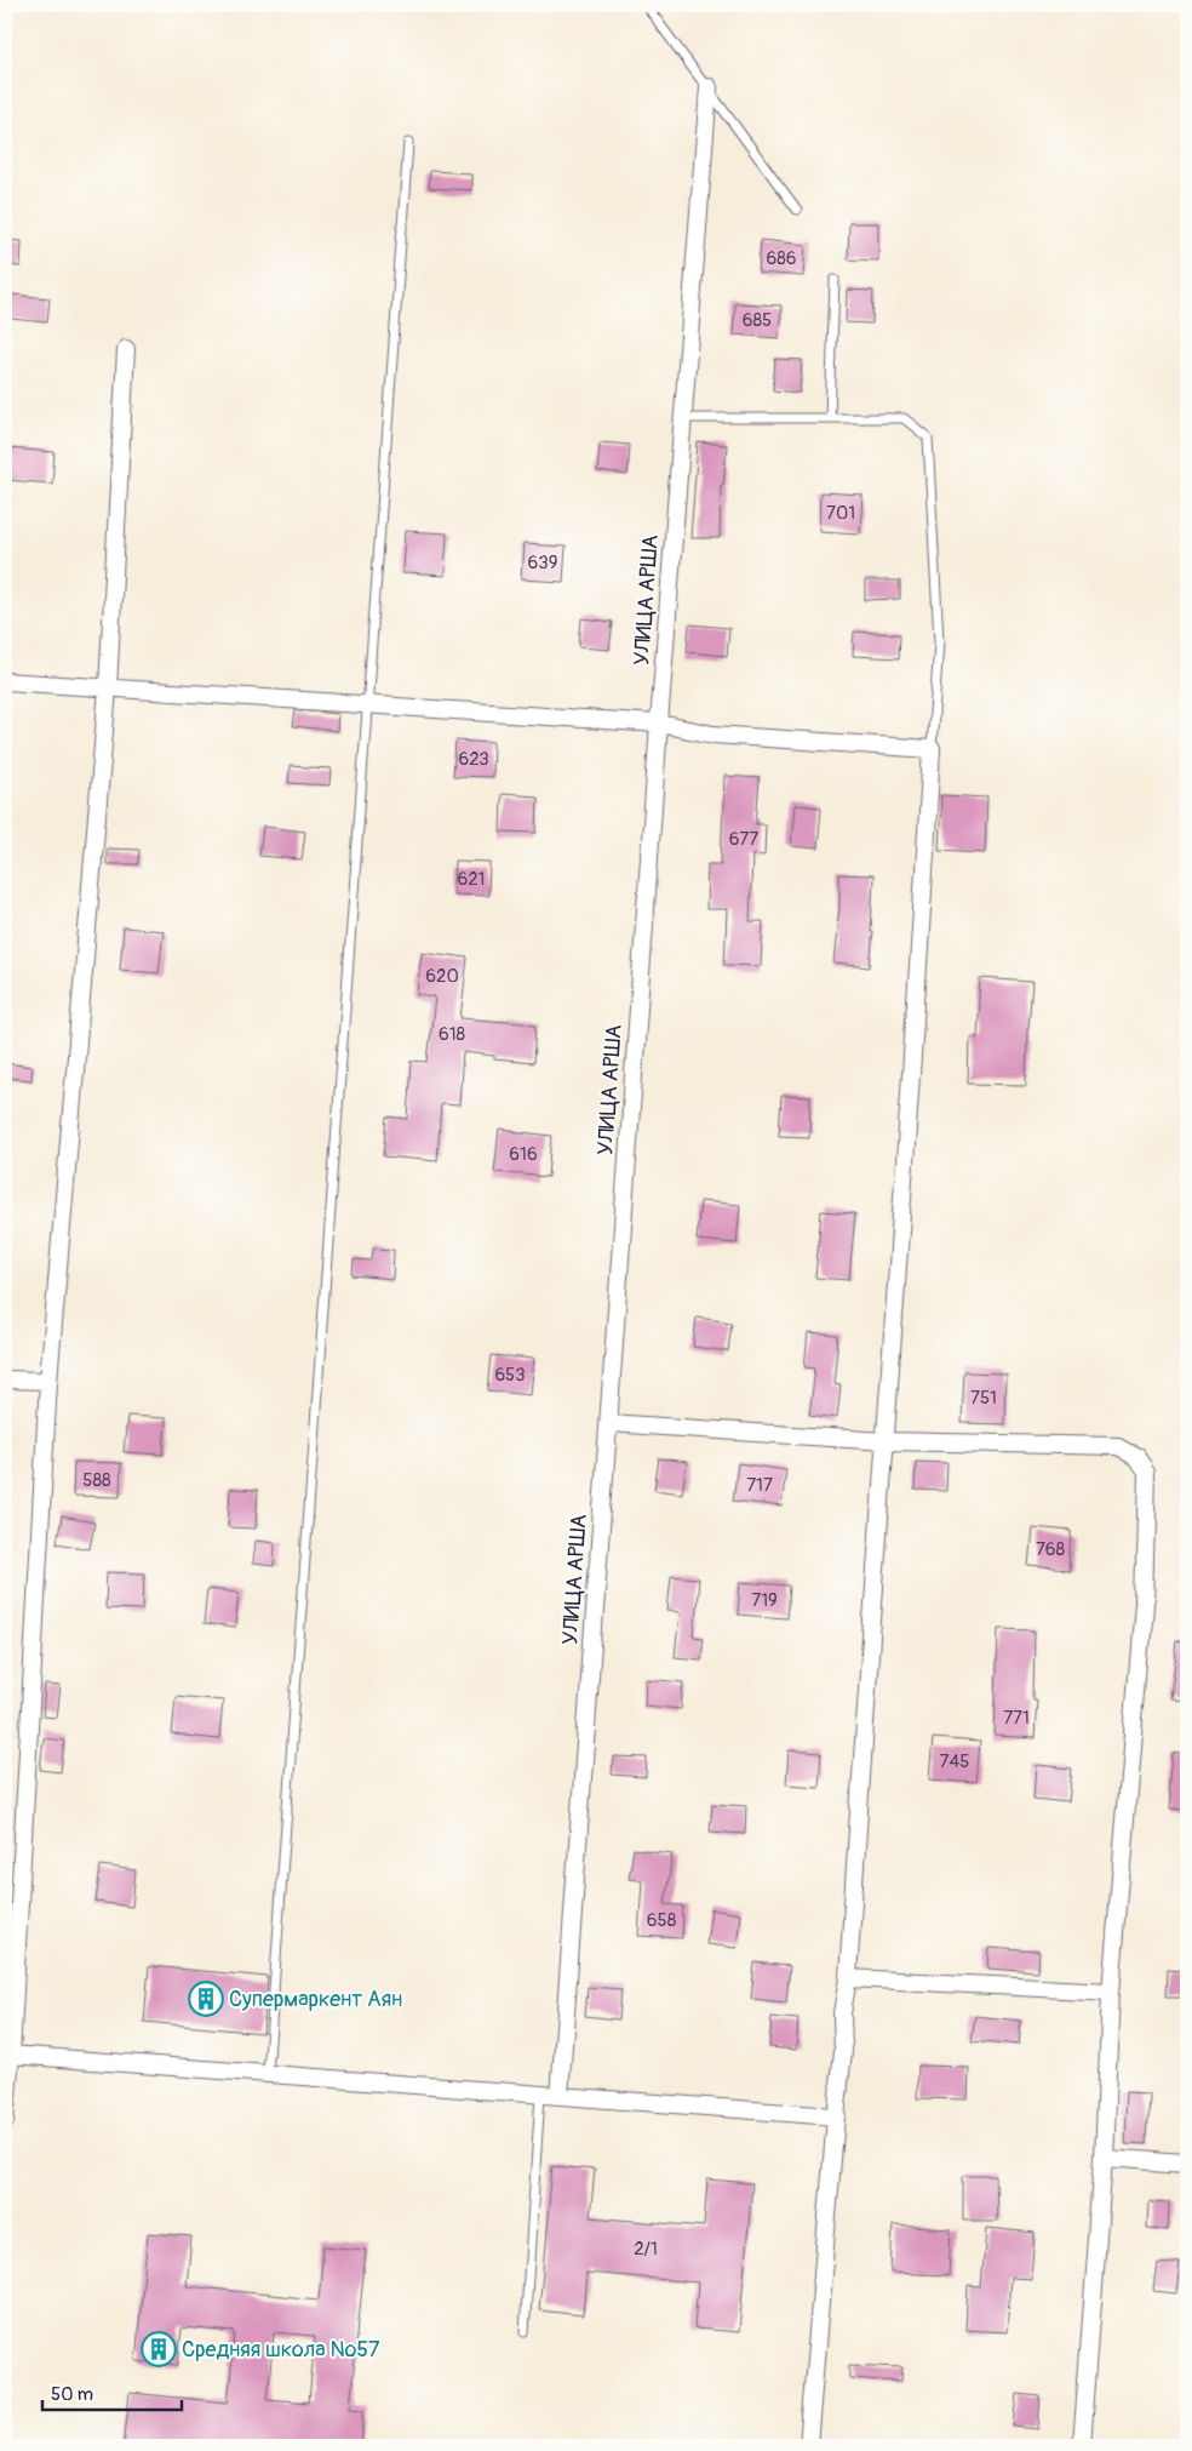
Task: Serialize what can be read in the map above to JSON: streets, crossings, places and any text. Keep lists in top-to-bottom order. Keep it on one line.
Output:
{"streets":{"street":["УЛИЦА АРША"]},"places":{"building":["Супермаркент Аян","Средняя школа №57"]},"house_numbers":["686","685","701","639","623","677","621","620","618","616","653","751","588","717","768","719","771","745","658","2/1"],"scale_bar":"50 m"}
